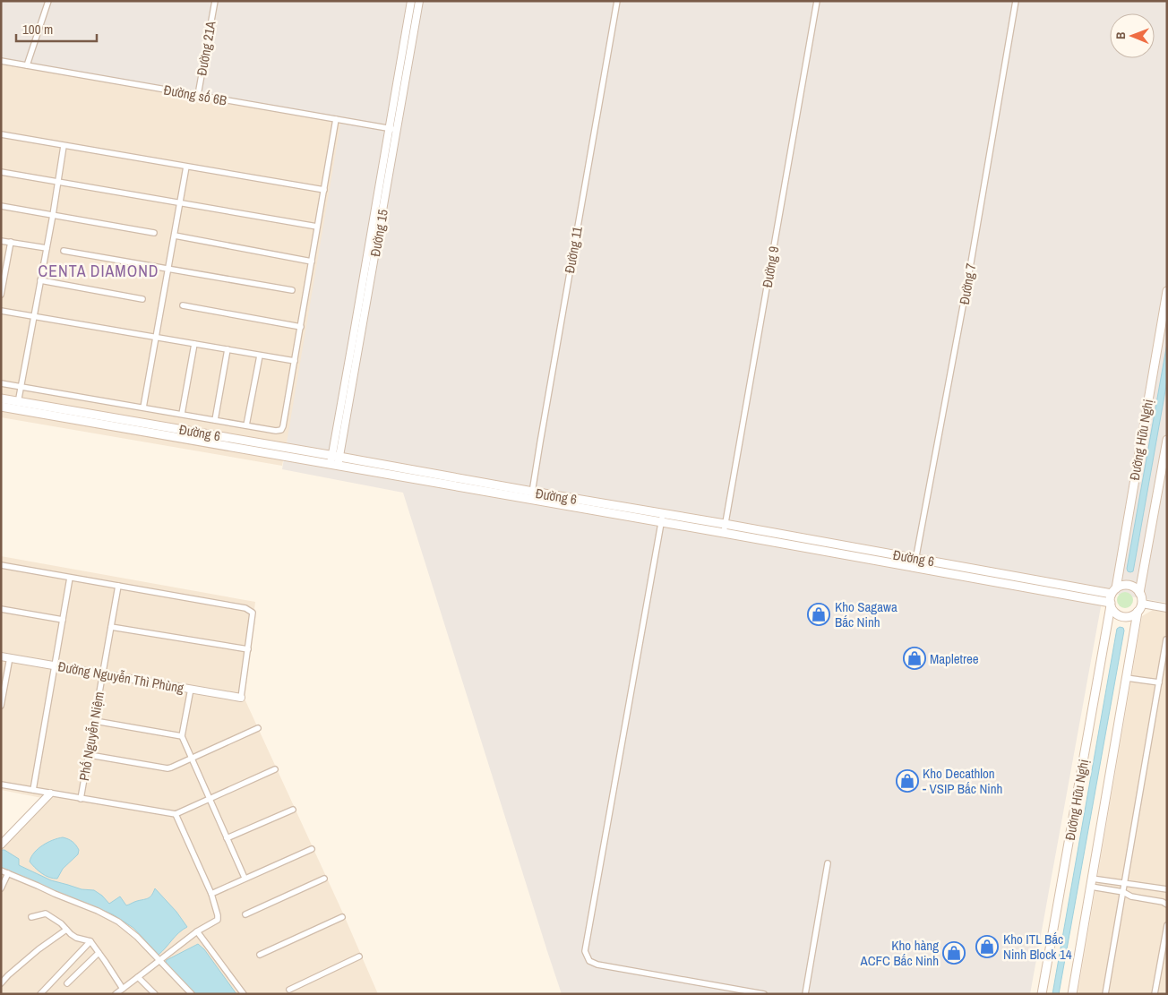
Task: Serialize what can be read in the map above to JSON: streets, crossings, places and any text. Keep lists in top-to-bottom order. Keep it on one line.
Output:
{"streets":{"main road":["Đường 6","Đường Hữu Nghị"],"street":["Đường 21A","Đường số 6B","Đường 15","Đường 11","Đường 9","Đường 7","Đường Nguyễn Thì Phùng","Phố Nguyễn Niệm"]},"crossings":[["Đường 21A","Đường số 6B"],["Đường số 6B","Đường 15"],["Đường 15","Đường 6"],["Đường 11","Đường 6"],["Đường 9","Đường 6"],["Đường 7","Đường 6"],["Đường 6","Đường Hữu Nghị"],["Đường Nguyễn Thì Phùng","Phố Nguyễn Niệm"]],"districts":["CENTA DIAMOND"],"places":{"shop":["Kho Sagawa Bắc Ninh","Mapletree","Kho Decathlon - VSIP Bắc Ninh","Kho ITL Bắc Ninh Block 14","Kho hàng ACFC Bắc Ninh"]},"scale_bar":"100 m","north":"left"}
